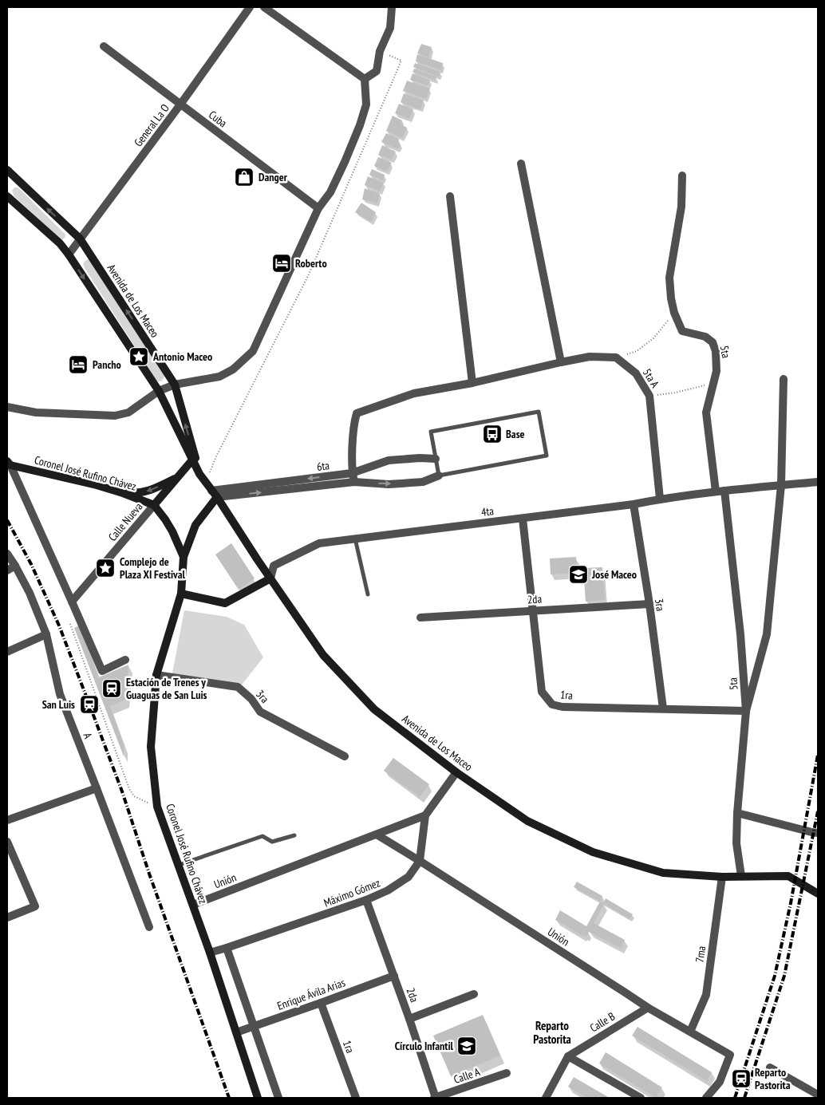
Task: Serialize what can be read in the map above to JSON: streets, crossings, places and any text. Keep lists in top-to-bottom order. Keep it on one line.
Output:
{"streets":{"street":["Cuba","General La O","Avenida de Los Maceo","5ta","5ta A","6ta","Coronel José Rufino Chávez","4ta","Calle Nueva","2da","3ra","1ra","A","Unión","Máximo Gómez","7ma","Enrique Ávila Arias","Calle B","Calle A"]},"crossings":[["Cuba","General La O"],["General La O","Avenida de Los Maceo"],["Avenida de Los Maceo","5ta"],["Avenida de Los Maceo","6ta"],["Avenida de Los Maceo","4ta"],["Avenida de Los Maceo","Calle Nueva"],["Avenida de Los Maceo","Máximo Gómez"],["Avenida de Los Maceo","7ma"],["5ta","4ta"],["5ta","1ra"],["5ta A","4ta"],["Coronel José Rufino Chávez","Calle Nueva"],["Coronel José Rufino Chávez","3ra"],["Coronel José Rufino Chávez","Unión"],["Coronel José Rufino Chávez","Máximo Gómez"],["Coronel José Rufino Chávez","Enrique Ávila Arias"],["4ta","3ra"],["4ta","1ra"],["2da","3ra"],["2da","1ra"],["2da","Máximo Gómez"],["2da","Enrique Ávila Arias"],["2da","Calle A"],["3ra","1ra"],["1ra","Enrique Ávila Arias"],["Unión","Máximo Gómez"],["Unión","7ma"],["Unión","Calle B"]],"districts":["Reparto Pastorita"],"places":{"shop":["Danger"],"hotel":["Roberto","Pancho"],"place":["Antonio Maceo","Complejo de Plaza XI Festival"],"bus stop":["Base"],"school or university":["José Maceo","Círculo Infantil"],"station":["Estación de Trenes y Guaguas de San Luis","San Luis","Reparto Pastorita"]}}
